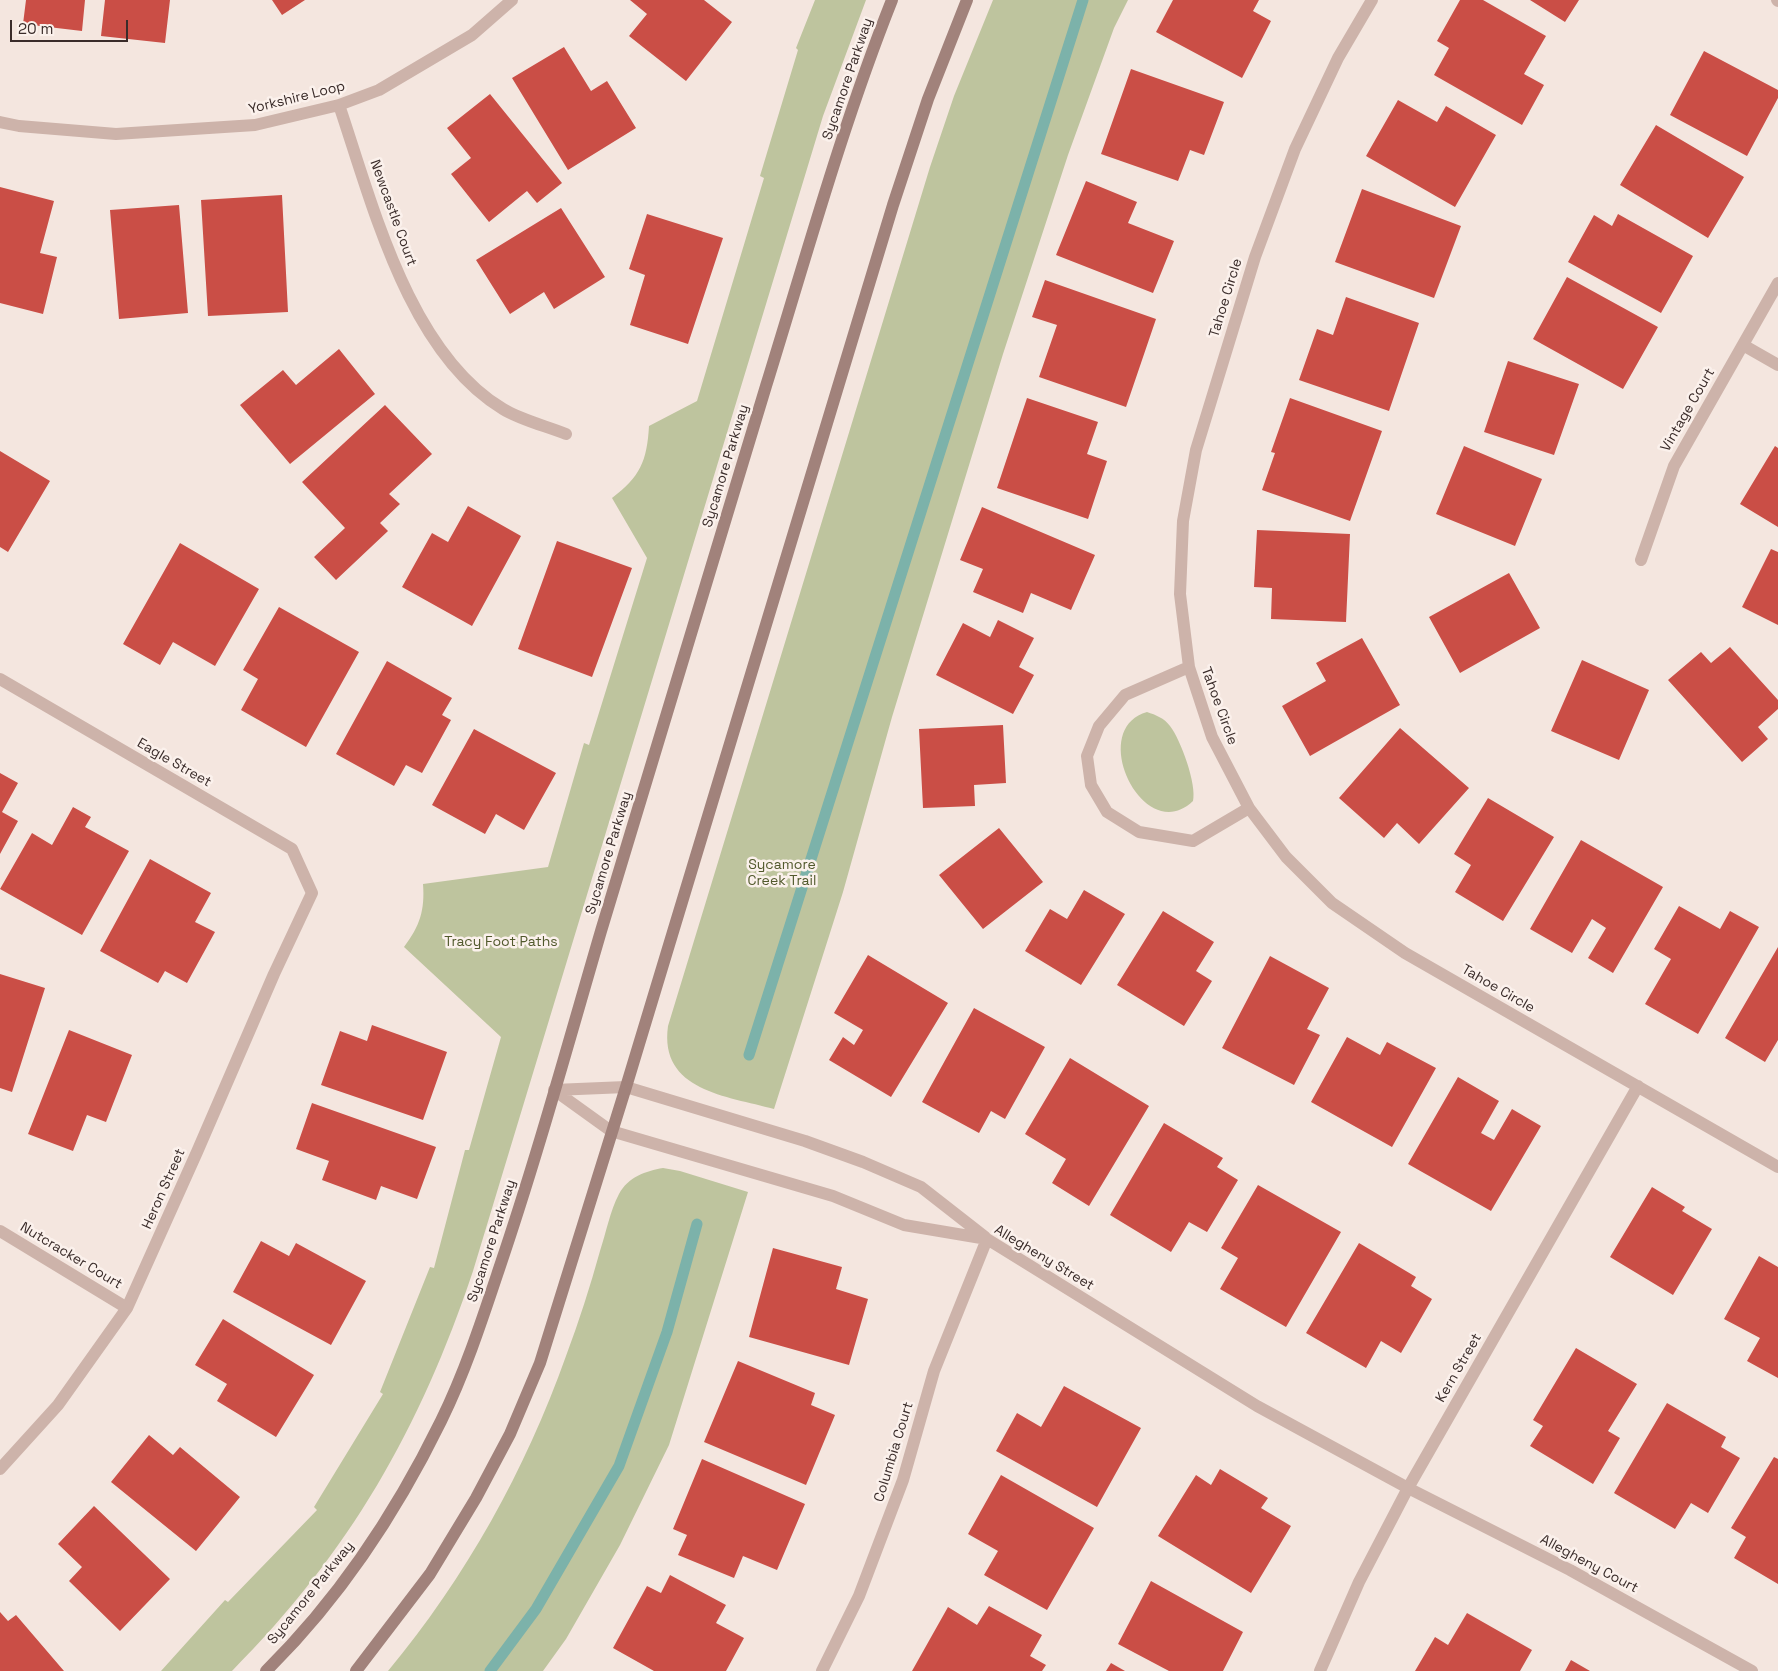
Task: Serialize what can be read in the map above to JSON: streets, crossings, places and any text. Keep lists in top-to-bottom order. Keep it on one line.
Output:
{"streets":{"main road":["Sycamore Parkway"],"street":["Yorkshire Loop","Newcastle Court","Tahoe Circle","Vintage Court","Eagle Street","Heron Street","Nutcracker Court","Allegheny Street","Kern Street","Columbia Court","Allegheny Court"]},"crossings":[["Sycamore Parkway","Allegheny Street"],["Yorkshire Loop","Newcastle Court"],["Tahoe Circle","Kern Street"],["Eagle Street","Heron Street"],["Heron Street","Nutcracker Court"],["Allegheny Street","Kern Street"],["Allegheny Street","Columbia Court"],["Allegheny Street","Allegheny Court"],["Kern Street","Allegheny Court"]],"parks":["Sycamore Creek Trail","Tracy Foot Paths"],"scale_bar":"20 m"}
